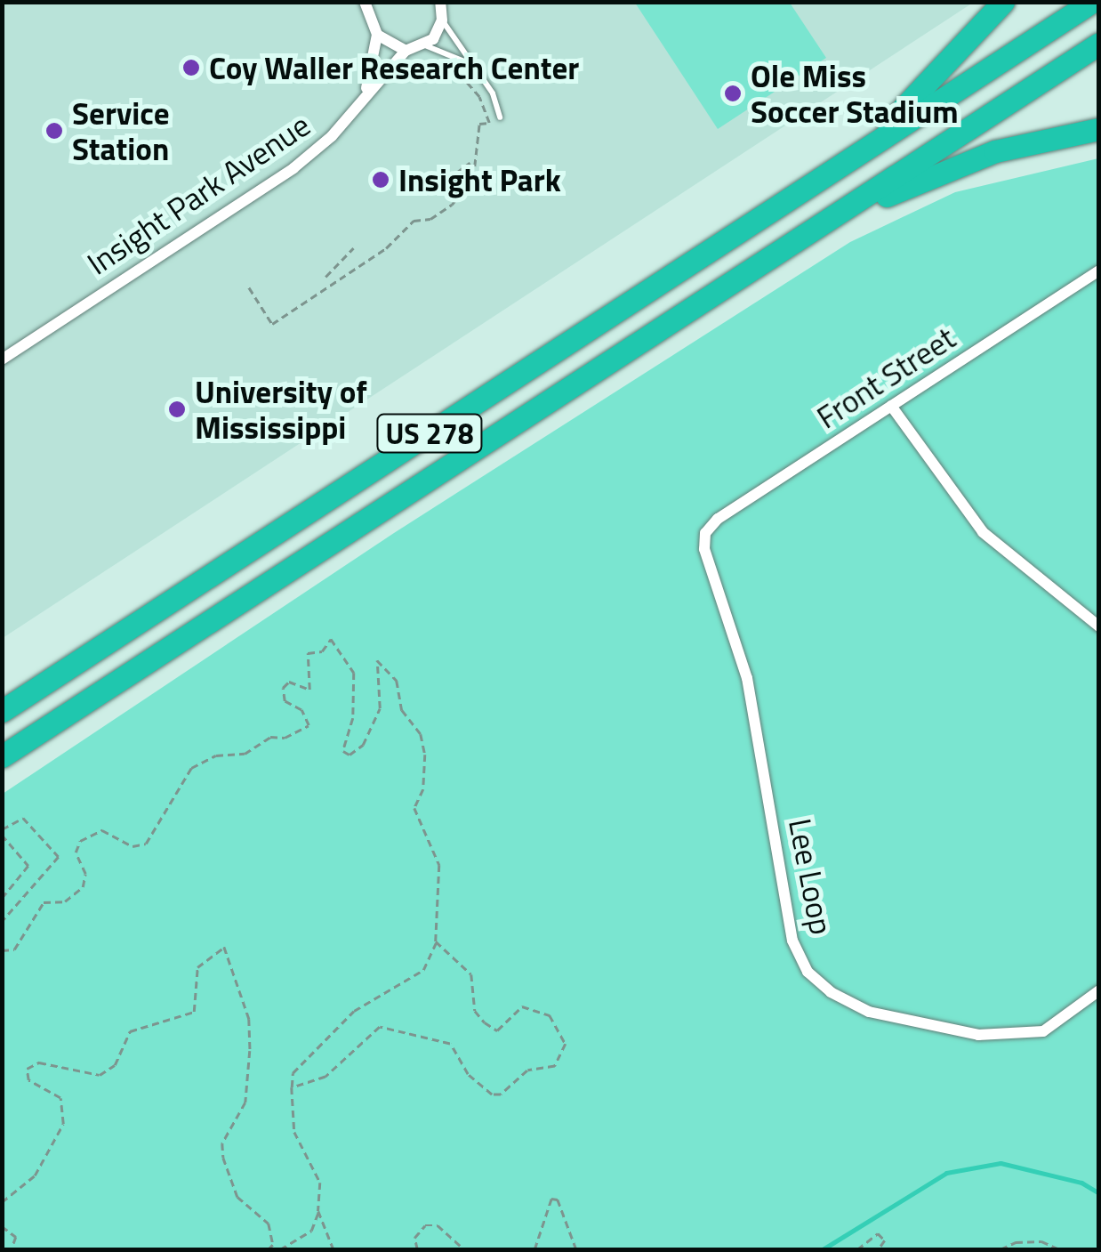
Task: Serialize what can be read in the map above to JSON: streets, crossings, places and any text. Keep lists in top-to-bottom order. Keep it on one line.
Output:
{"streets":{"highway":["US 278"],"street":["Insight Park Avenue","Front Street","Lee Loop"]},"crossings":[["Front Street","Lee Loop"]],"places":["Coy Waller Research Center","Ole Miss Soccer Stadium","Service Station","Insight Park","University of Mississippi"]}
